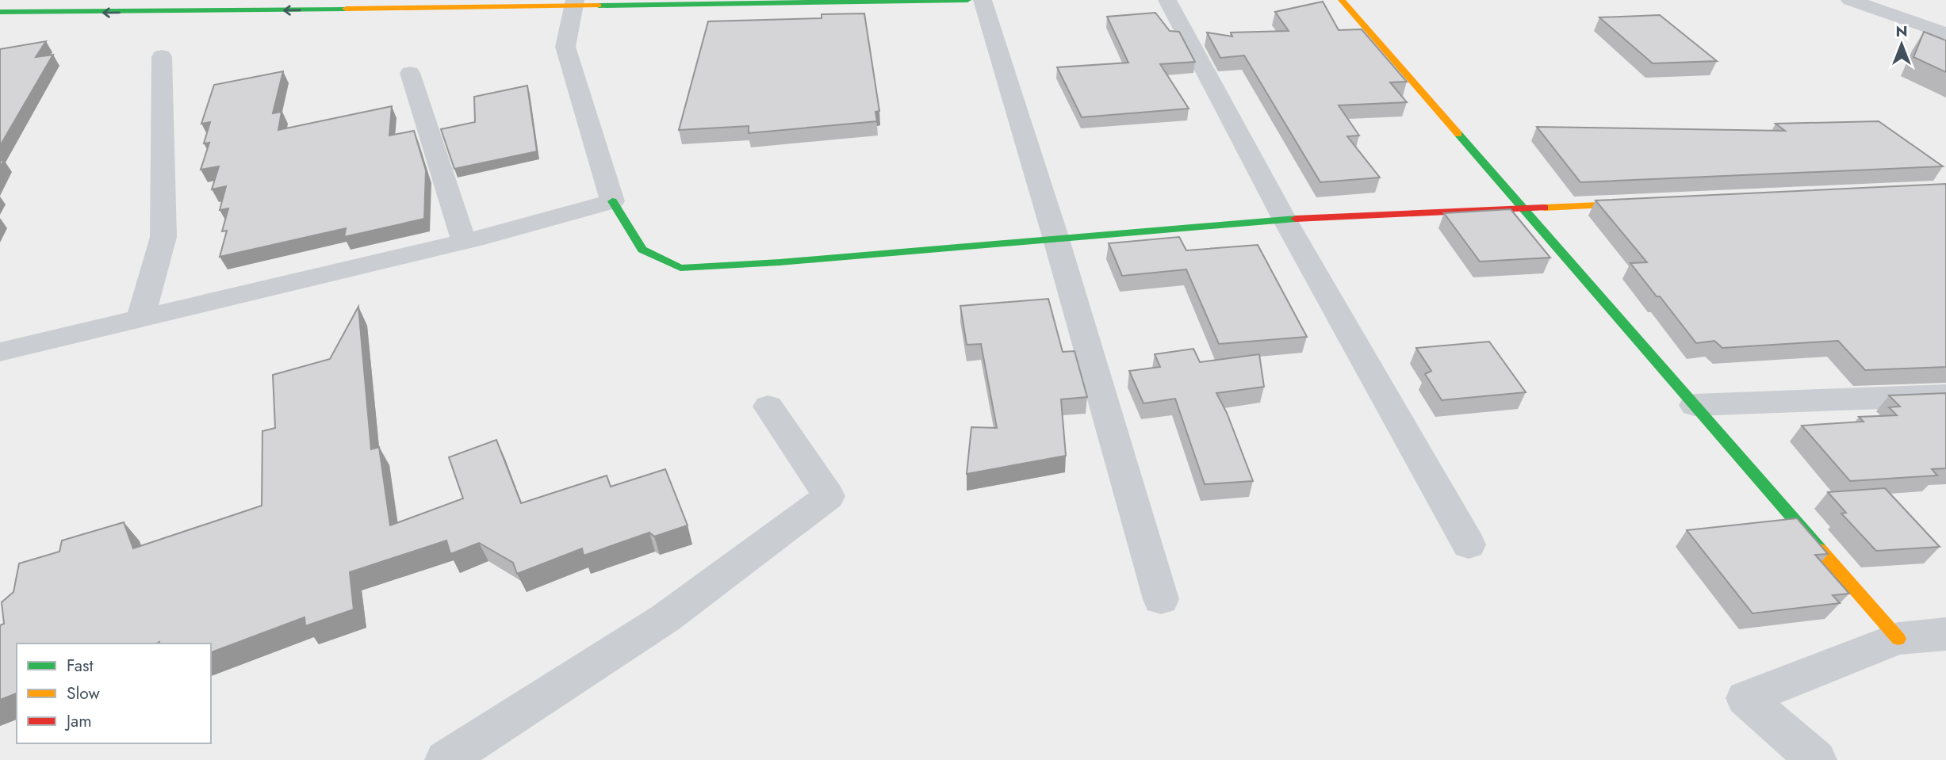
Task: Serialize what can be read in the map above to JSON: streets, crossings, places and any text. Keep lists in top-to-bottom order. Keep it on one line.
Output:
{"legend":["Fast","Slow","Jam"],"north":"top"}
